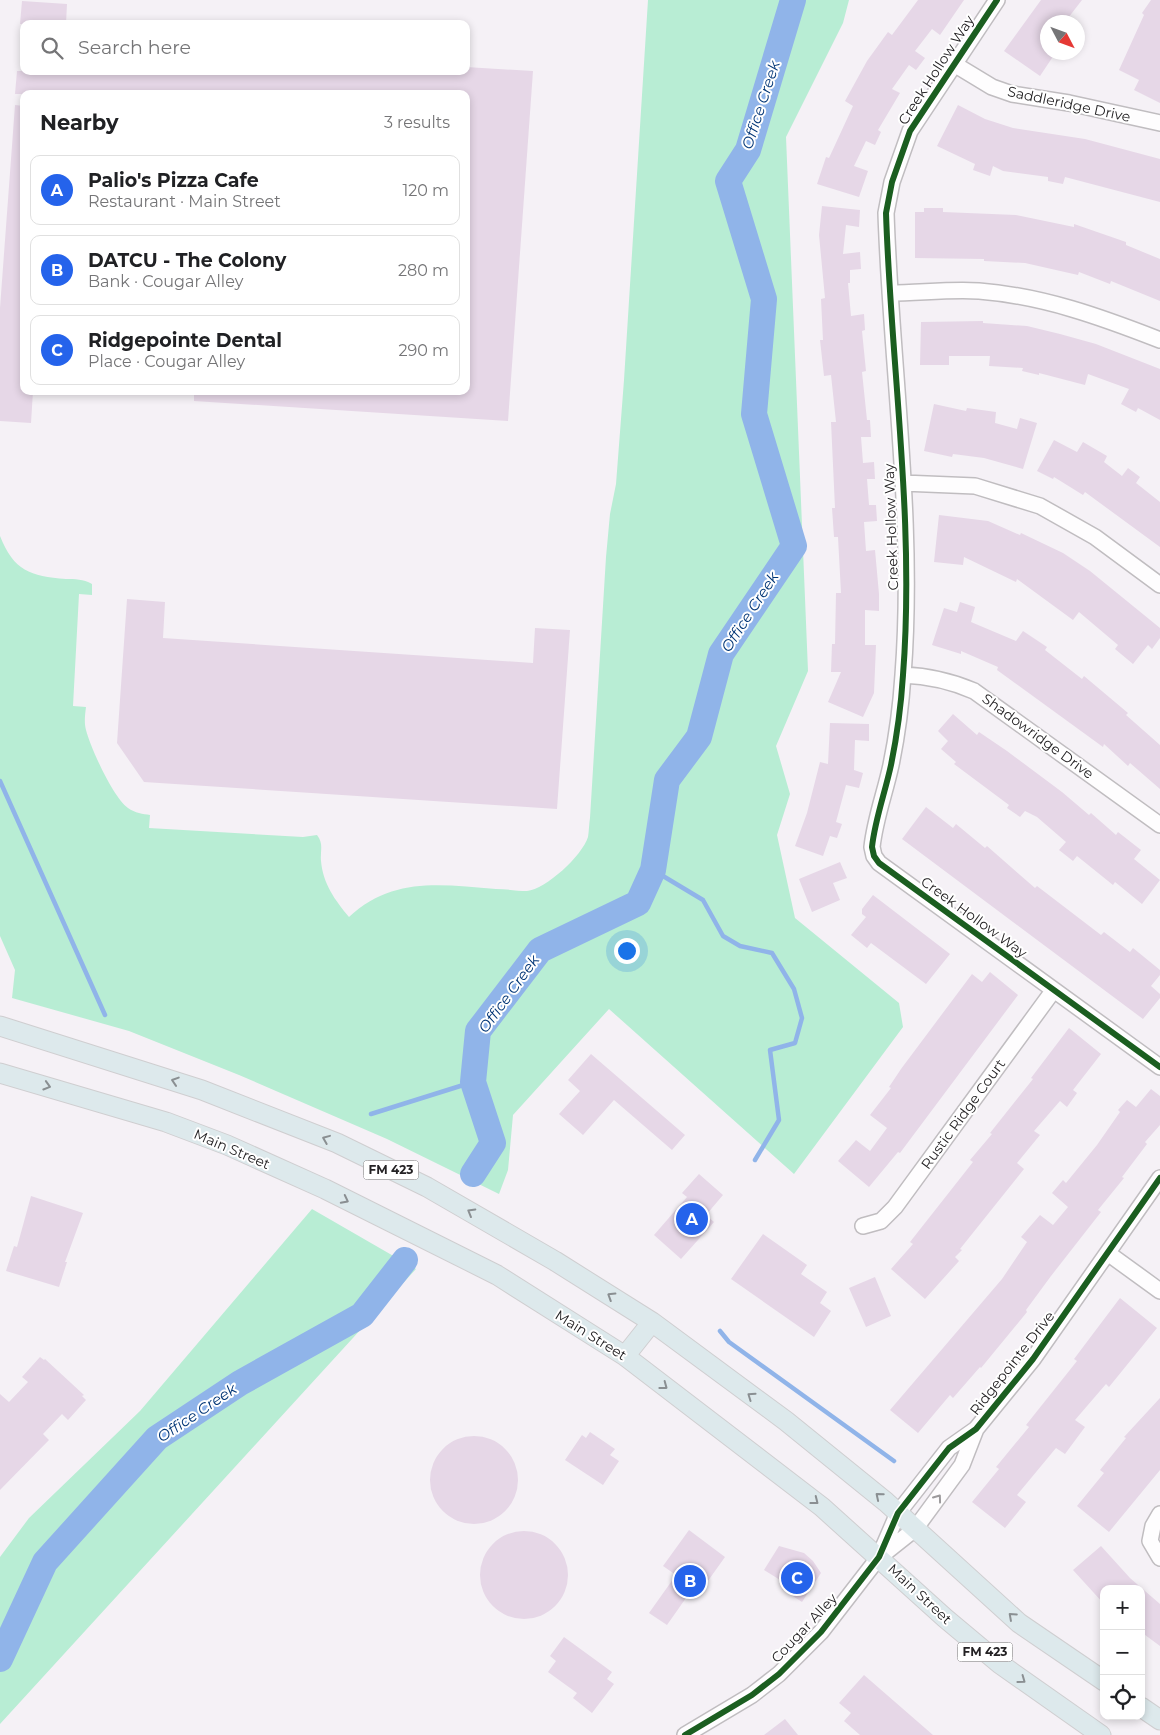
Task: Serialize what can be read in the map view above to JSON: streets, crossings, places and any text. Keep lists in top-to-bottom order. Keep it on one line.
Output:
{"streets":{"main road":["Main Street","FM 423"],"street":["Creek Hollow Way","Saddleridge Drive","Shadowridge Drive","Rustic Ridge Court","Ridgepointe Drive","Cougar Alley"]},"crossings":[["Creek Hollow Way","Saddleridge Drive"],["Creek Hollow Way","Shadowridge Drive"],["Creek Hollow Way","Rustic Ridge Court"],["Main Street","Ridgepointe Drive"],["Main Street","Cougar Alley"],["FM 423","Ridgepointe Drive"],["Ridgepointe Drive","Cougar Alley"]],"water":["Office Creek"],"north":"bottom right","page":{"search":"Search here","heading":["Nearby","3 results"],"list":[{"mark":"A","name":"Palio's Pizza Cafe","note":"Restaurant · Main Street","value":"120 m"},{"mark":"B","name":"DATCU - The Colony","note":"Bank · Cougar Alley","value":"280 m"},{"mark":"C","name":"Ridgepointe Dental","note":"Place · Cougar Alley","value":"290 m"}],"pins":["A","C","B"],"map_buttons":["+","−"]}}
